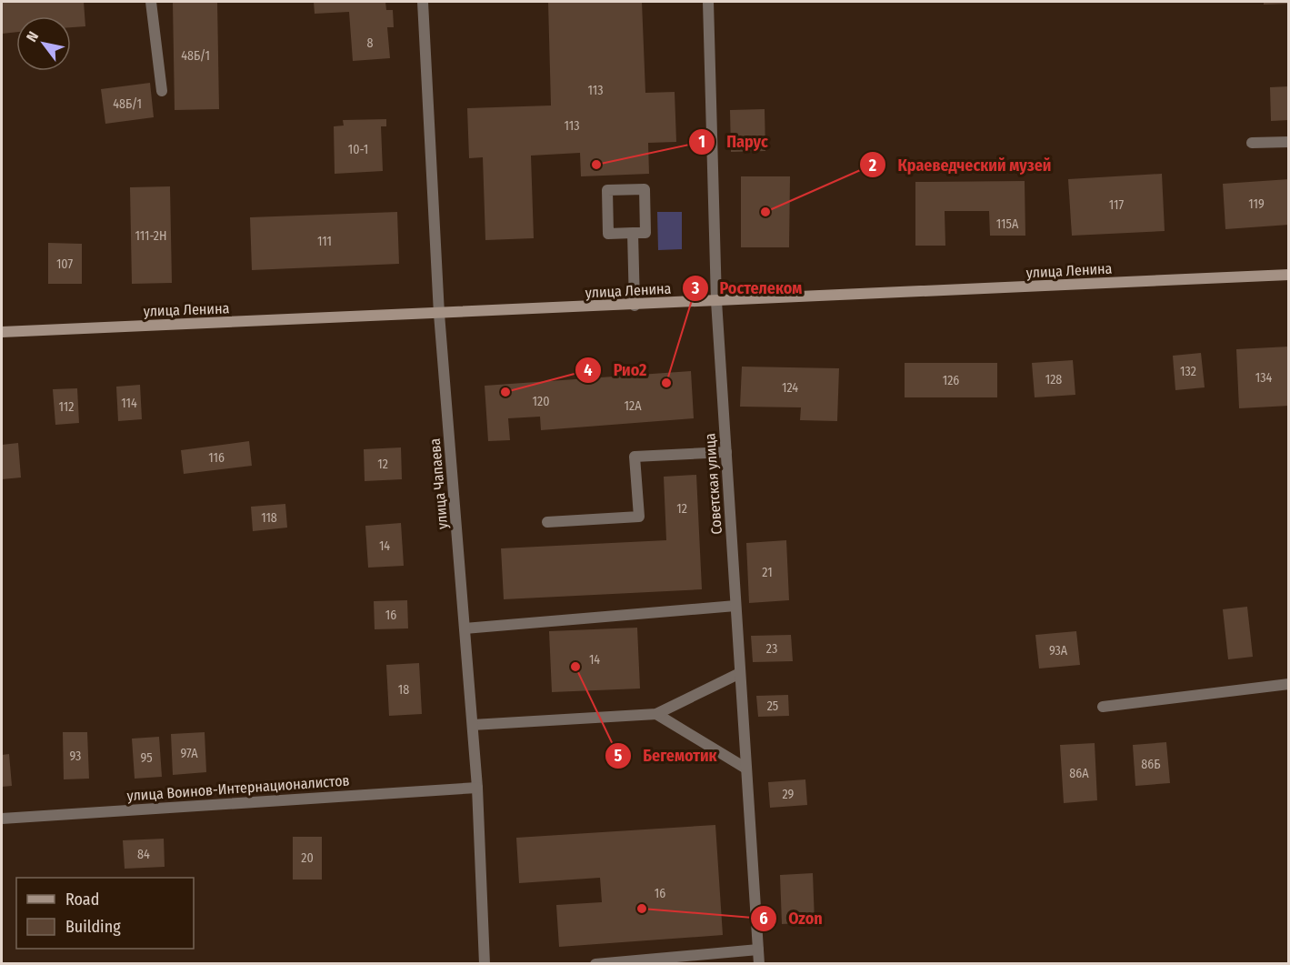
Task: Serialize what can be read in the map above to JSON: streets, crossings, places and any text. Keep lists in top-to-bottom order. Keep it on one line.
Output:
{"streets":{"main road":["улица Ленина"],"street":["улица Чапаева","Советская улица","улица Воинов-Интернационалистов"]},"crossings":[["улица Ленина","улица Чапаева"],["улица Ленина","Советская улица"],["улица Чапаева","улица Воинов-Интернационалистов"]],"places":["Парус","Краеведческий музей","Ростелеком","Рио2","Бегемотик","Ozon"],"house_numbers":["8","48Б/1","113","48Б/1","113","10-1","119","117","115А","111-2Н","111","107","132","134","128","126","124","120","114","12А","112","116","12","12","118","14","21","16","23","93А","14","18","25","97А","93","95","86Б","86А","29","84","20","16"],"legend":["Road","Building"],"north":"top left"}
